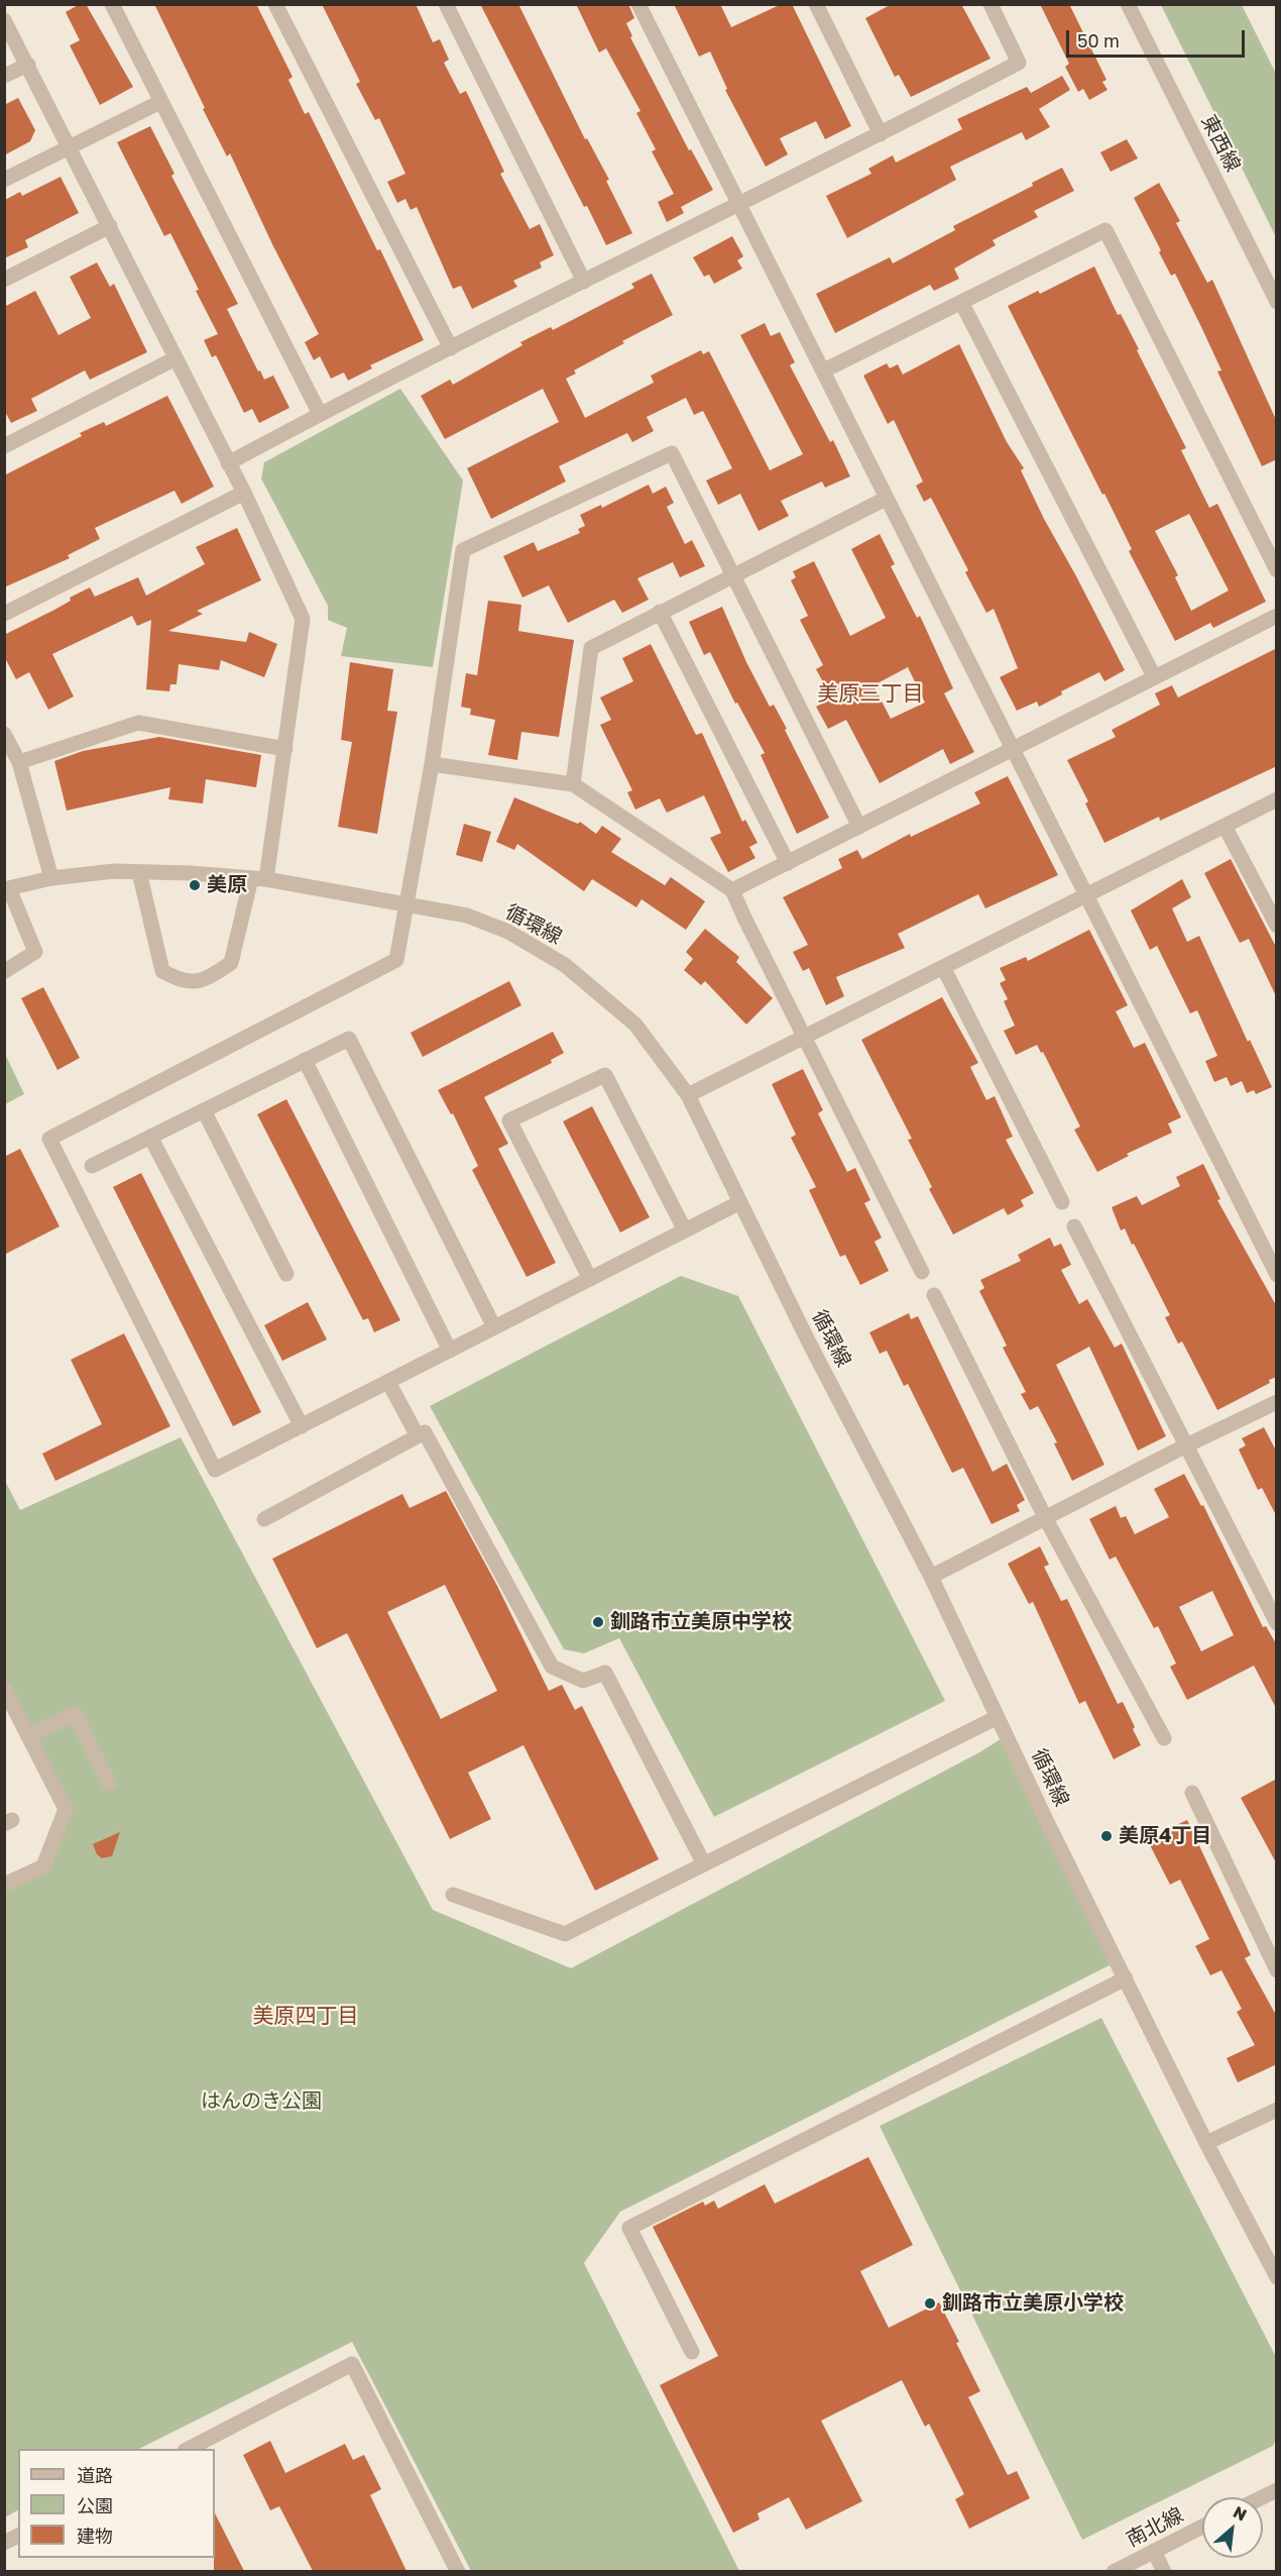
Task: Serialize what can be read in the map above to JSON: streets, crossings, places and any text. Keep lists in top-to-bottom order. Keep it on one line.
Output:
{"streets":{"street":["東西線","循環線","南北線"]},"districts":["美原三丁目","美原四丁目"],"parks":["はんのき公園"],"places":["美原","釧路市立美原中学校","美原4丁目","釧路市立美原小学校"],"legend":["道路","公園","建物"],"scale_bar":"50 m","north":"top right"}
